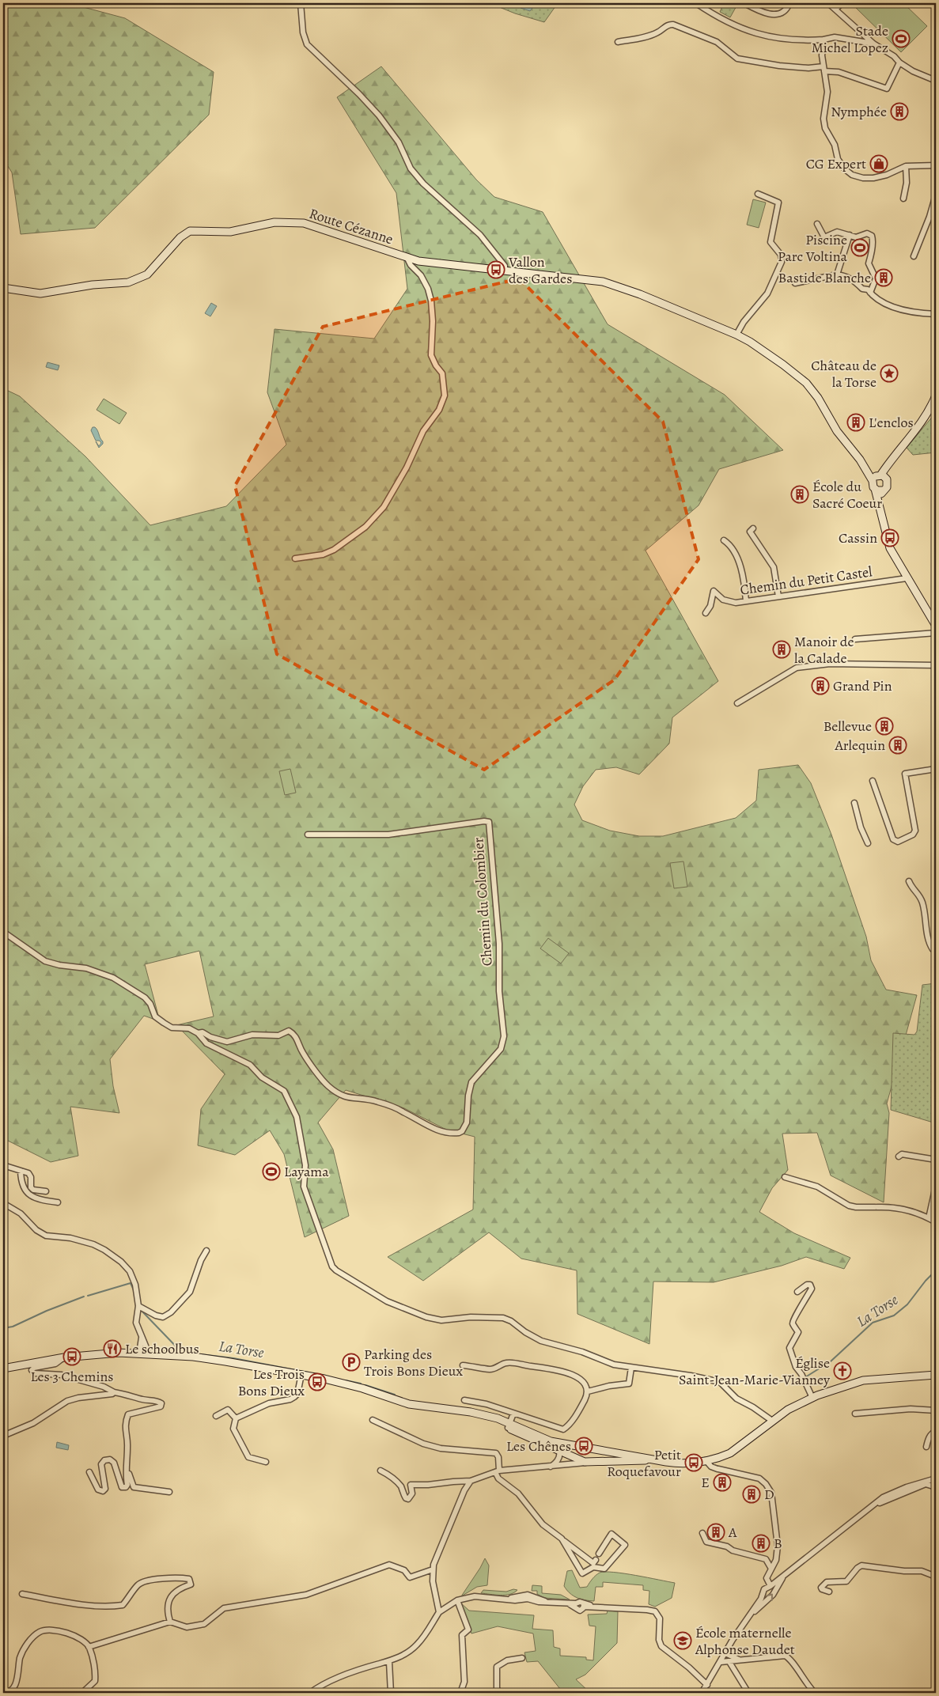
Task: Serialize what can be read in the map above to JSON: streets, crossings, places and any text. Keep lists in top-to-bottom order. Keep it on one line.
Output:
{"streets":{"street":["Route Cézanne","Chemin du Petit Castel","Chemin du Colombier"]},"water":["La Torse"],"places":{"sports":["Stade Michel Lopez","Piscine Parc Voltina","Layama"],"building":["Nymphée","Bastide Blanche","L'enclos","École du Sacré Coeur","Manoir de la Calade","Grand Pin","Bellevue","Arlequin","E","D","A","B"],"shop":["CG Expert"],"bus stop":["Vallon des Gardes","Cassin","Les 3 Chemins","Les Trois Bons Dieux","Les Chênes","Petit Roquefavour"],"place":["Château de la Torse"],"restaurant":["Le schoolbus"],"parking":["Parking des Trois Bons Dieux"],"church":["Église Saint-Jean-Marie-Vianney"],"school or university":["École maternelle Alphonse Daudet"]}}
